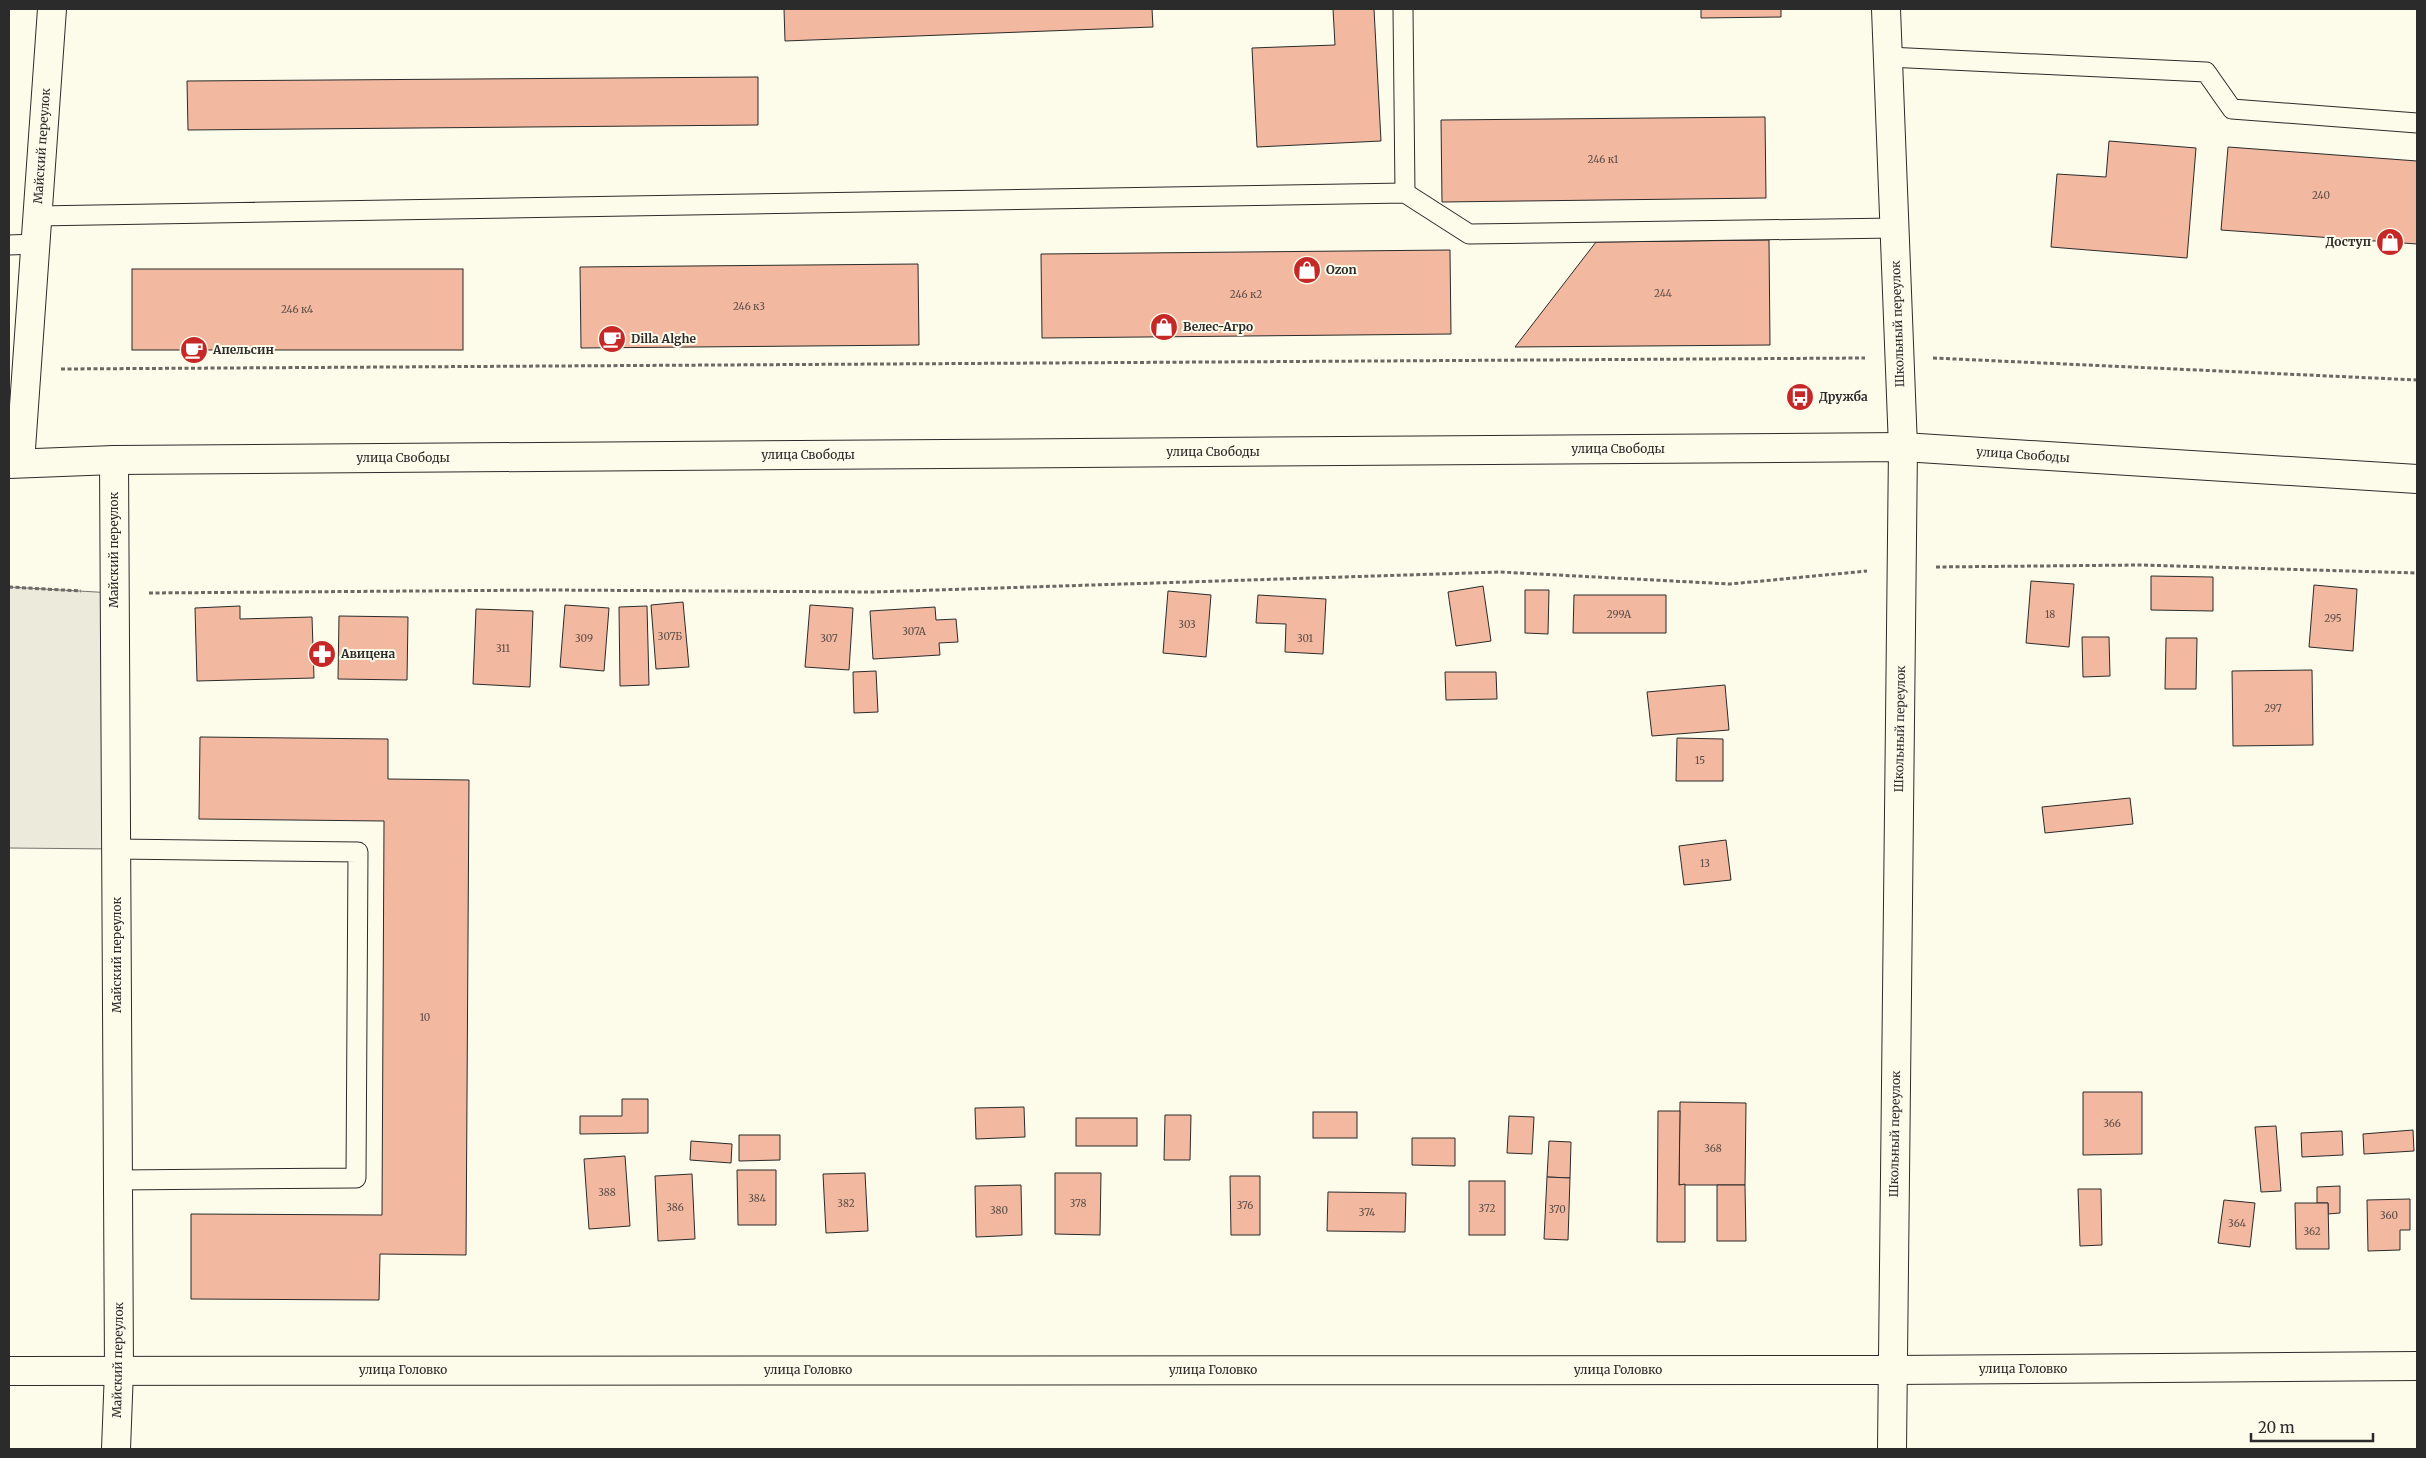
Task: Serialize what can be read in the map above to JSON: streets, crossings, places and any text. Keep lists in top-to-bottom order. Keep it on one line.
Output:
{"streets":{"street":["Майский переулок","Школьный переулок","улица Свободы","улица Головко"]},"crossings":[["Майский переулок","улица Свободы"],["Майский переулок","улица Головко"],["Школьный переулок","улица Свободы"],["Школьный переулок","улица Головко"]],"places":{"shop":["Доступ","Ozon","Велес-Агро"],"cafe":["Dilla Alghe","Апельсин"],"bus stop":["Дружба"],"pharmacy":["Авицена"]},"house_numbers":["246 к1","240","244","246 к2","246 к3","246 к4","299А","18","295","303","307А","307Б","309","307","301","311","297","15","13","10","366","368","388","384","382","378","376","386","372","370","380","374","360","364","362"],"scale_bar":"20 m"}
